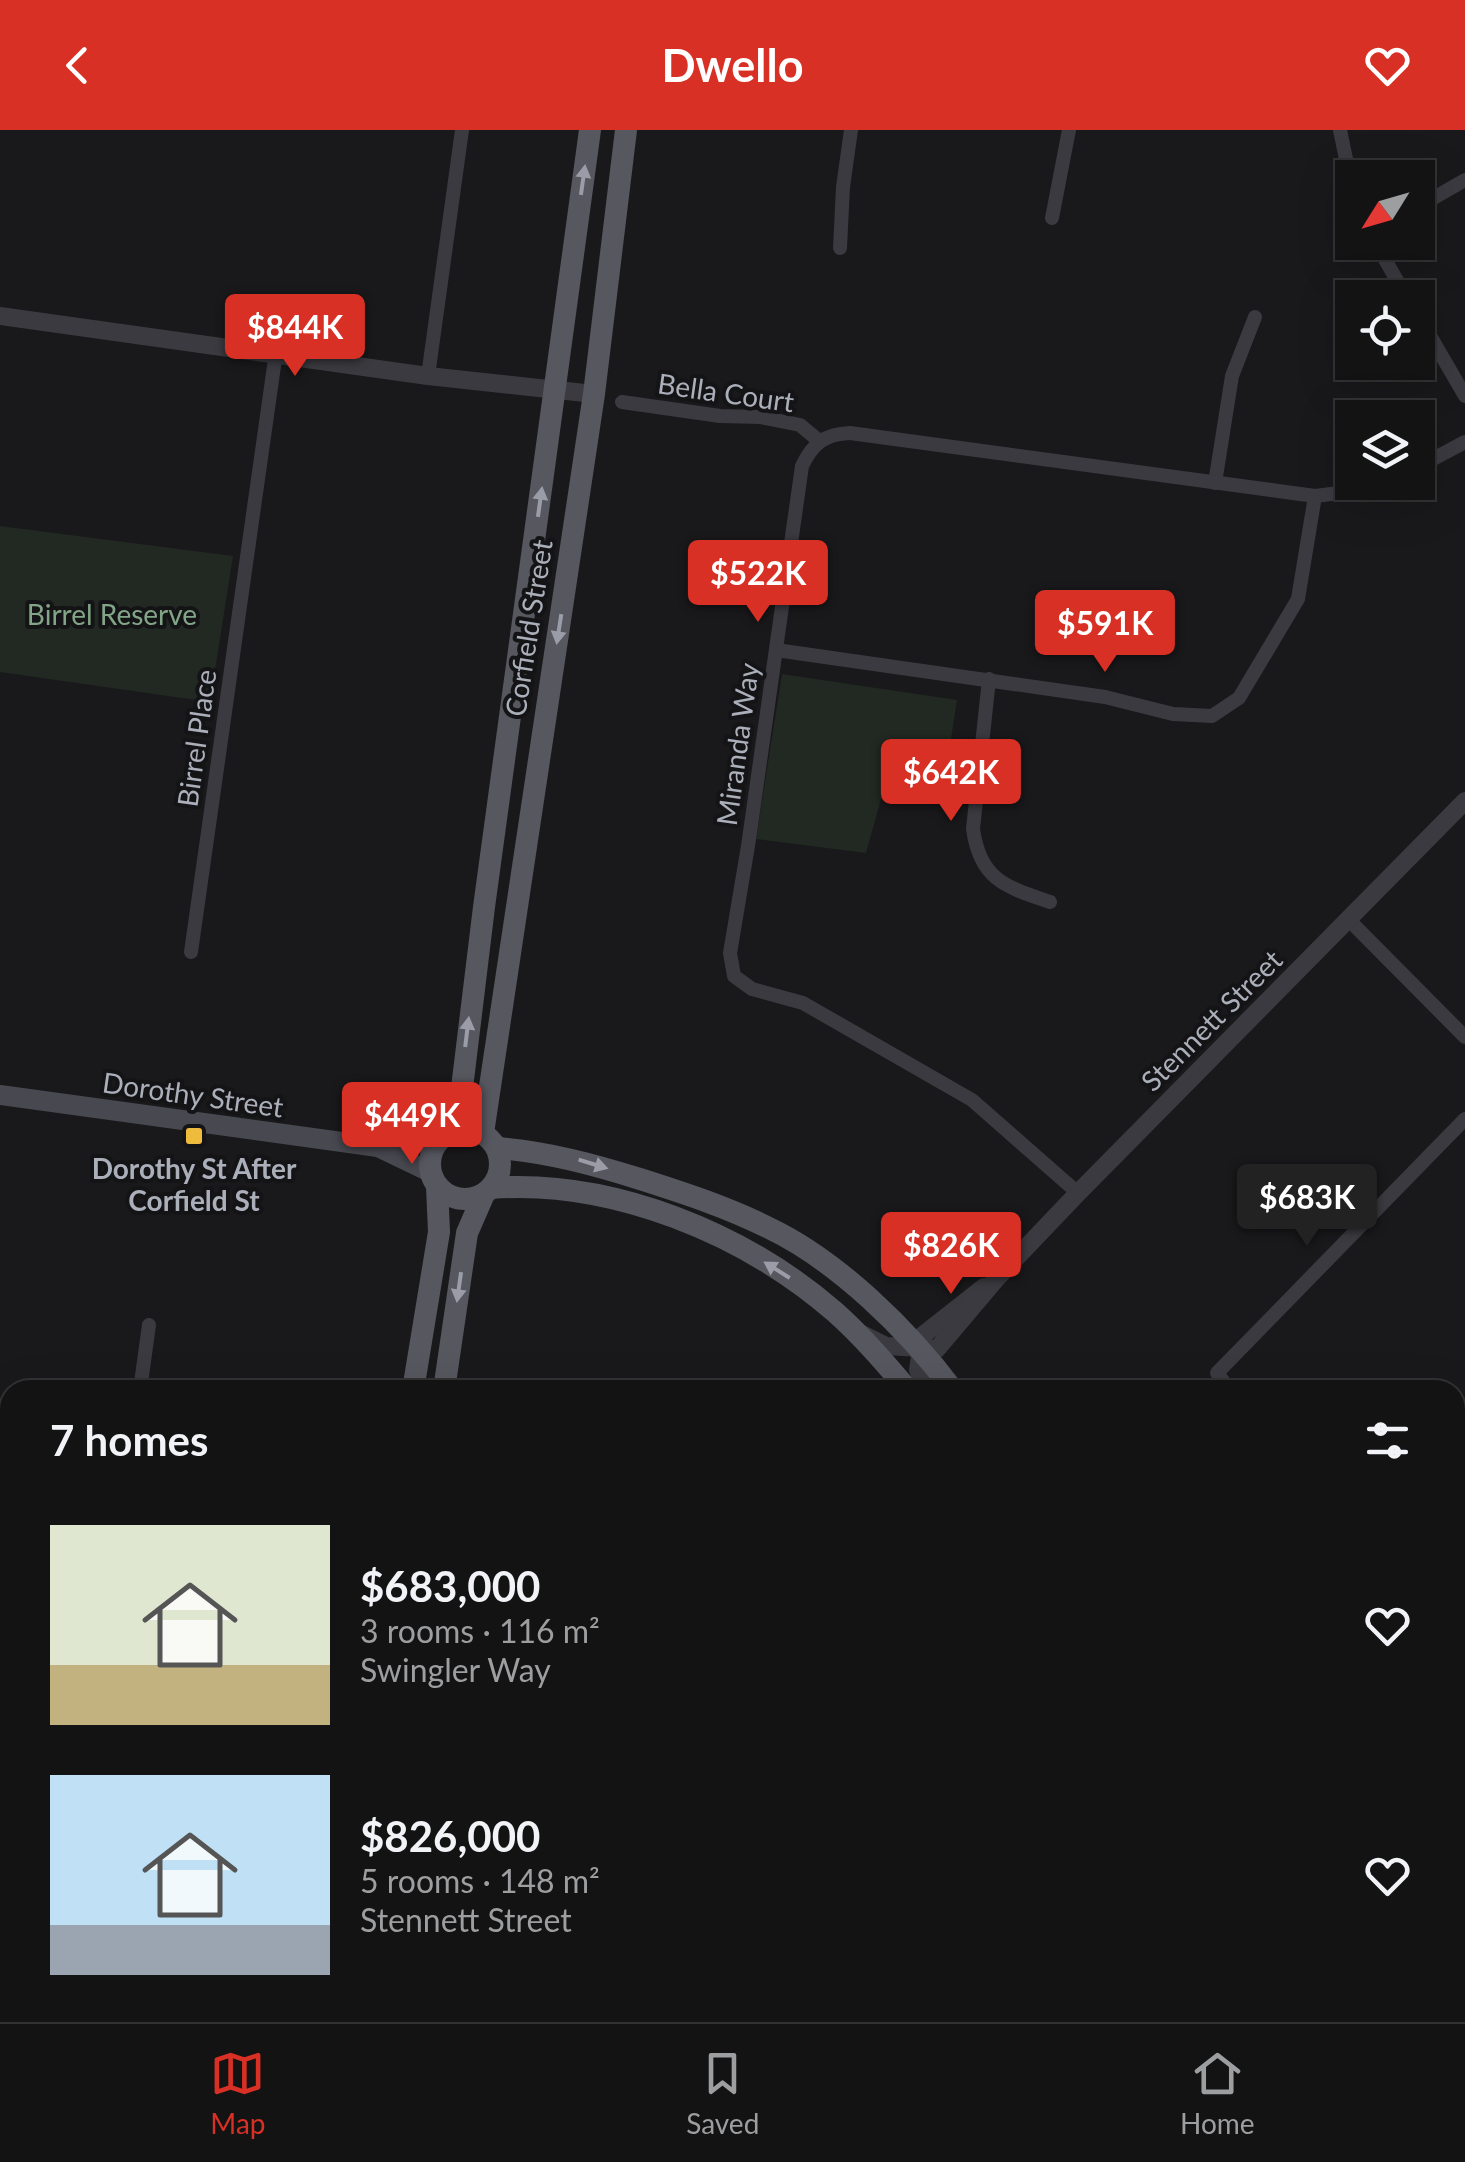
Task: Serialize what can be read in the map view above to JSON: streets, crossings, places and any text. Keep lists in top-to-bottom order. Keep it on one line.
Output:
{"streets":{"main road":["Corfield Street","Dorothy Street"],"street":["Bella Court","Birrel Place","Miranda Way","Stennett Street"]},"crossings":[["Bella Court","Miranda Way"],["Corfield Street","Dorothy Street"],["Miranda Way","Stennett Street"]],"parks":["Birrel Reserve"],"places":{"transit":["Dorothy St After Corfield St"]},"north":"bottom left","page":{"header":"Dwello","price":["$844K","$522K","$591K","$642K","$449K","$683K","$826K"],"heading":"7 homes","list":[{"name":"$683,000","note":"3 rooms · 116 m² · Swingler Way"},{"name":"$826,000","note":"5 rooms · 148 m² · Stennett Street"}],"tabs":["Map","Saved","Home"]}}
